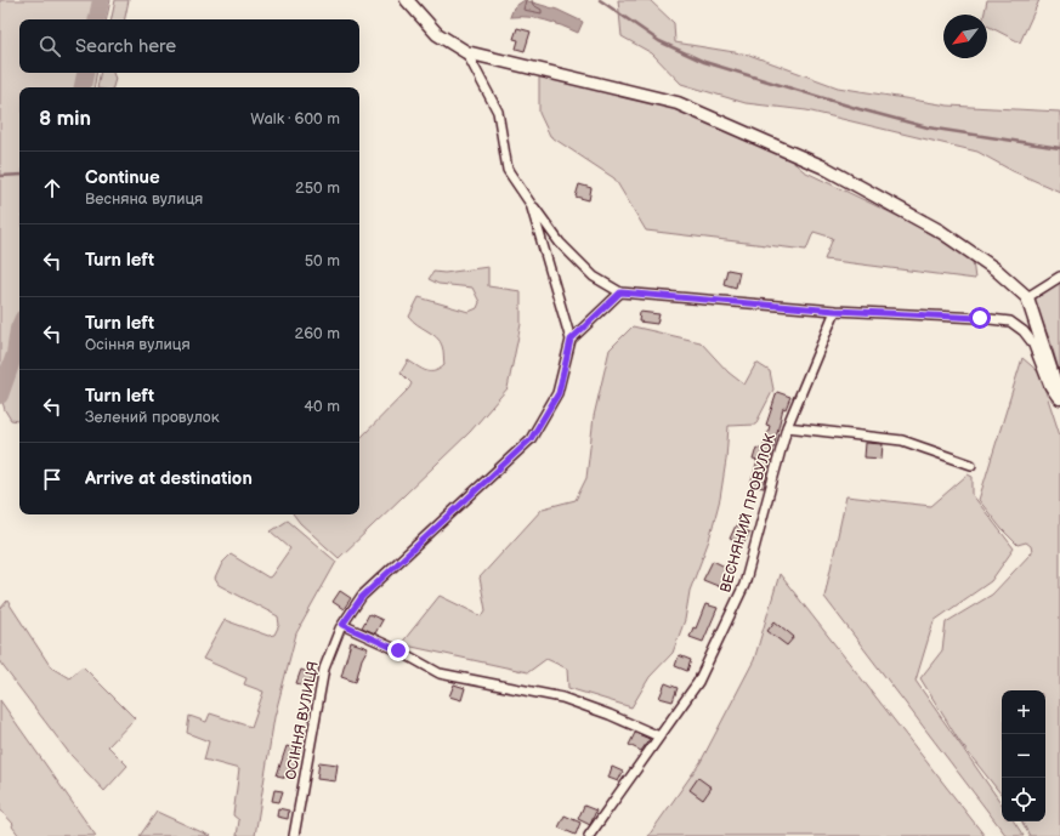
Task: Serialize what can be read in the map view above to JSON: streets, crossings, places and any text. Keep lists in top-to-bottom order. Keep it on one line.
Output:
{"streets":{"street":["ВЕСНЯНИЙ ПРОВУЛОК","ОСІННЯ ВУЛИЦЯ"]},"north":"bottom left","page":{"search":"Search here","heading":["8 min","Walk · 600 m"],"list":[["Continue","Весняна вулиця","250 m"],["Turn left","50 m"],["Turn left","Осіння вулиця","260 m"],["Turn left","Зелений провулок","40 m"],"Arrive at destination"],"map_buttons":["+","−"]}}
